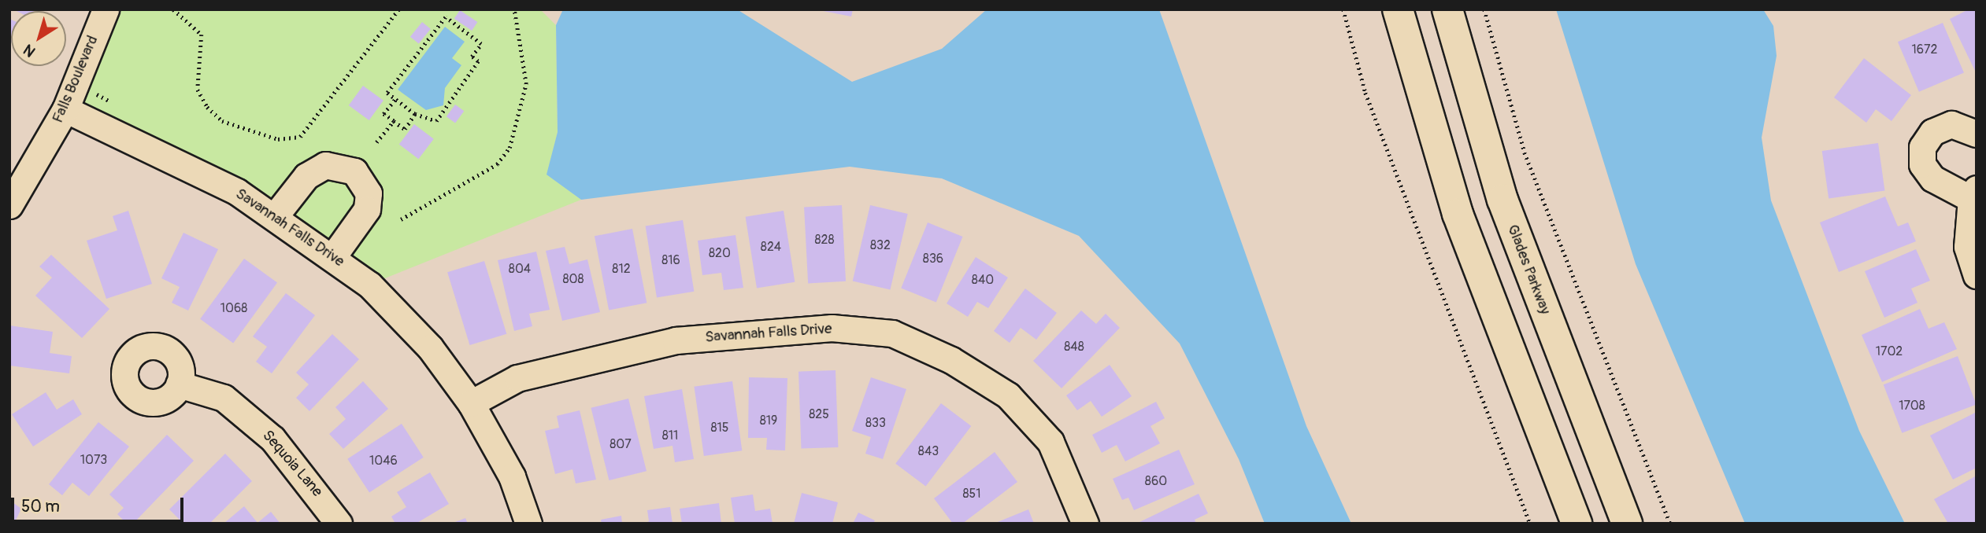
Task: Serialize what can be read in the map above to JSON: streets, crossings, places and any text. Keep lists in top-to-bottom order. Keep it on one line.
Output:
{"streets":{"main road":["Glades Parkway"],"street":["Falls Boulevard","Savannah Falls Drive","Sequoia Lane"]},"crossings":[["Falls Boulevard","Savannah Falls Drive"]],"house_numbers":["1672","828","832","824","820","836","816","804","812","808","840","1068","848","1702","1708","825","819","833","815","811","807","843","1073","1046","860","851"],"scale_bar":"50 m","north":"bottom left"}
